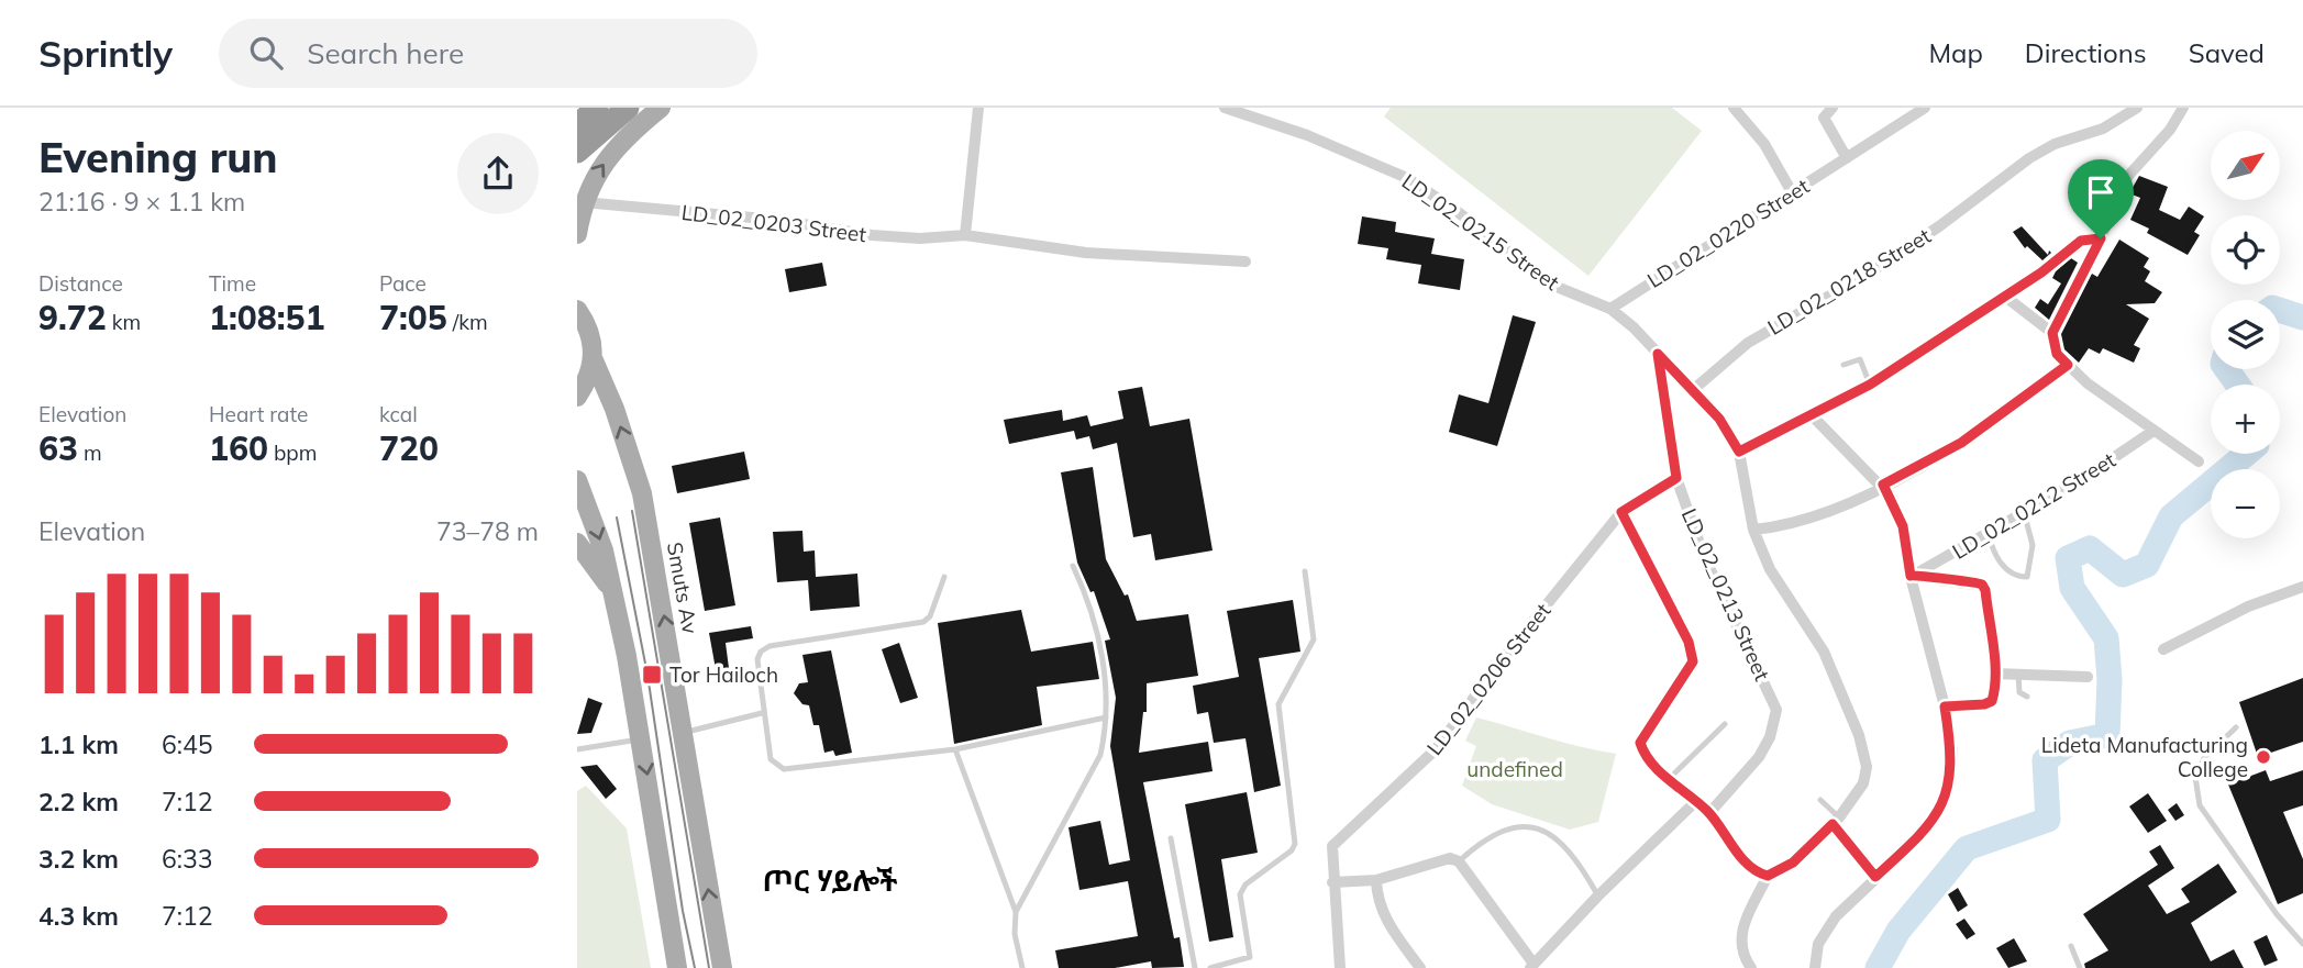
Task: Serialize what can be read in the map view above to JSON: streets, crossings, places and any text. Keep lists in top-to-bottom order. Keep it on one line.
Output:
{"streets":{"main road":["Smuts Av"],"street":["LD_02_0203 Street","LD_02_0215 Street","LD_02_0220 Street","LD_02_0218 Street","LD_02_0212 Street","LD_02_0213 Street","LD_02_0206 Street"]},"crossings":[["LD_02_0215 Street","LD_02_0220 Street"],["LD_02_0215 Street","LD_02_0218 Street"],["LD_02_0215 Street","LD_02_0213 Street"],["LD_02_0213 Street","LD_02_0206 Street"]],"districts":["ጦር ሃይሎች"],"parks":["undefined"],"places":{"transit":["Tor Hailoch"],"other":["Lideta Manufacturing College"]},"north":"top right","page":{"header":"Sprintly","search":"Search here","nav":["Map","Directions","Saved"],"heading":["Evening run","21:16 · 9 × 1.1 km"],"map_buttons":["+","−"],"stats":[["Distance","9.72 km"],["Time","1:08:51"],["Pace","7:05 /km"],["Elevation","63 m"],["Heart rate","160 bpm"],["kcal","720"]],"chart":["Elevation","73–78 m"],"list":[{"name":"1.1 km","note":"6:45"},{"name":"2.2 km","note":"7:12"},{"name":"3.2 km","note":"6:33"},{"name":"4.3 km","note":"7:12"}]}}
